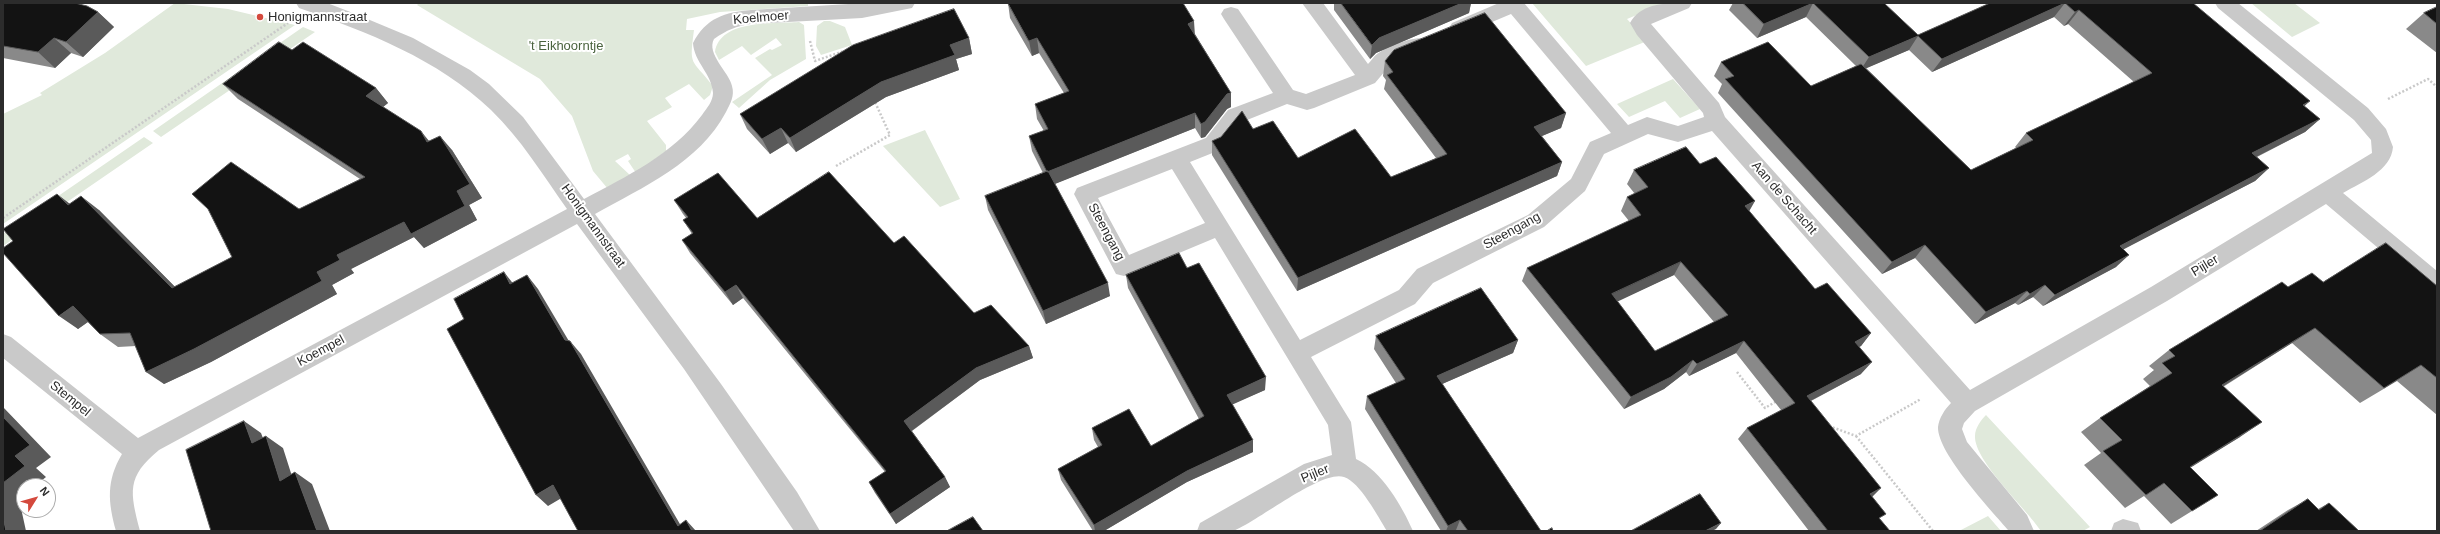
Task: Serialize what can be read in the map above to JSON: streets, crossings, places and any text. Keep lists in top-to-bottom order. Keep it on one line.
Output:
{"streets":{"street":["Koelmoer","Aan de Schacht","Honigmannstraat","Steengang","Pijler","Koempel","Stempel"]},"crossings":[["Koelmoer","Honigmannstraat"],["Koelmoer","Koempel"],["Aan de Schacht","Steengang"],["Aan de Schacht","Pijler"],["Honigmannstraat","Koempel"],["Koempel","Stempel"]],"parks":["'t Eikhoorntje"],"places":["Honigmannstraat"],"north":"top right"}
